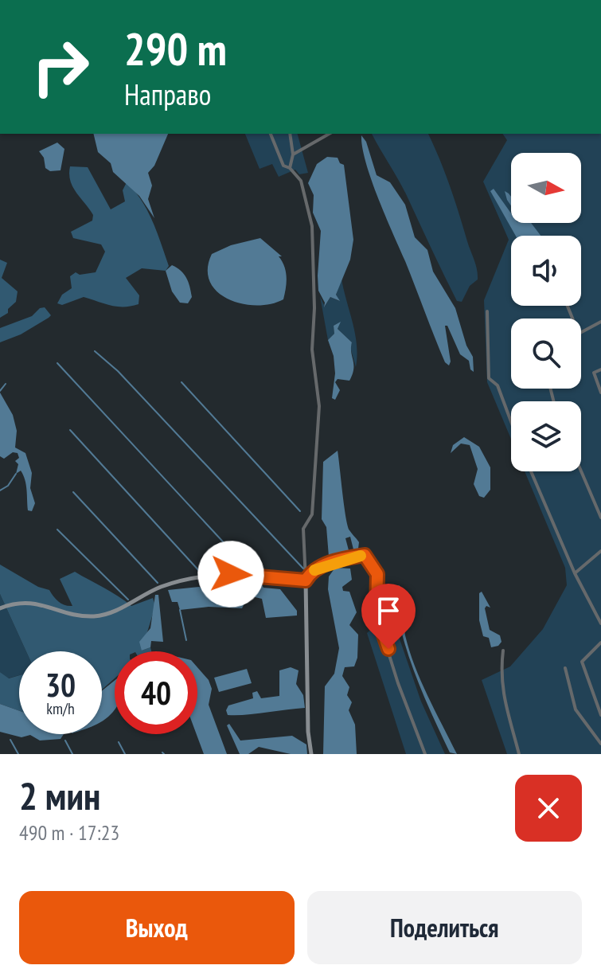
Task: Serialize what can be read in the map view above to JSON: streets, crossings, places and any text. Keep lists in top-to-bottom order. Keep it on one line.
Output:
{"north":"right","page":{"turn":["290 m","Направо"],"speed":"30 km/h","limit":"40","heading":["2 мин","490 m · 17:23"],"buttons":["Выход","Поделиться"]}}
